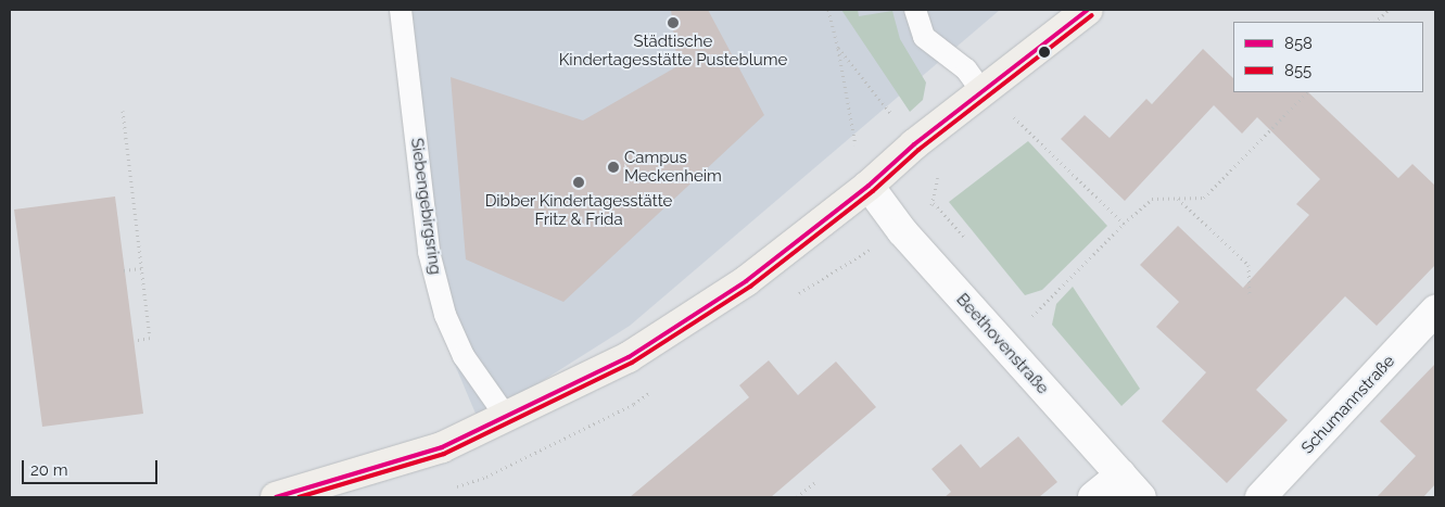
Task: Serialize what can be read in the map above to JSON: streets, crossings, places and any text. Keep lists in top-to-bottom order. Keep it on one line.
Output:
{"streets":{"street":["Beethovenstraße","Schumannstraße"],"lane":["Siebengebirgsring"]},"places":["Städtische Kindertagesstätte Pusteblume","Campus Meckenheim","Dibber Kindertagesstätte Fritz & Frida"],"lines":["transit line 858","transit line 855"],"legend":["858","855"],"scale_bar":"20 m"}
